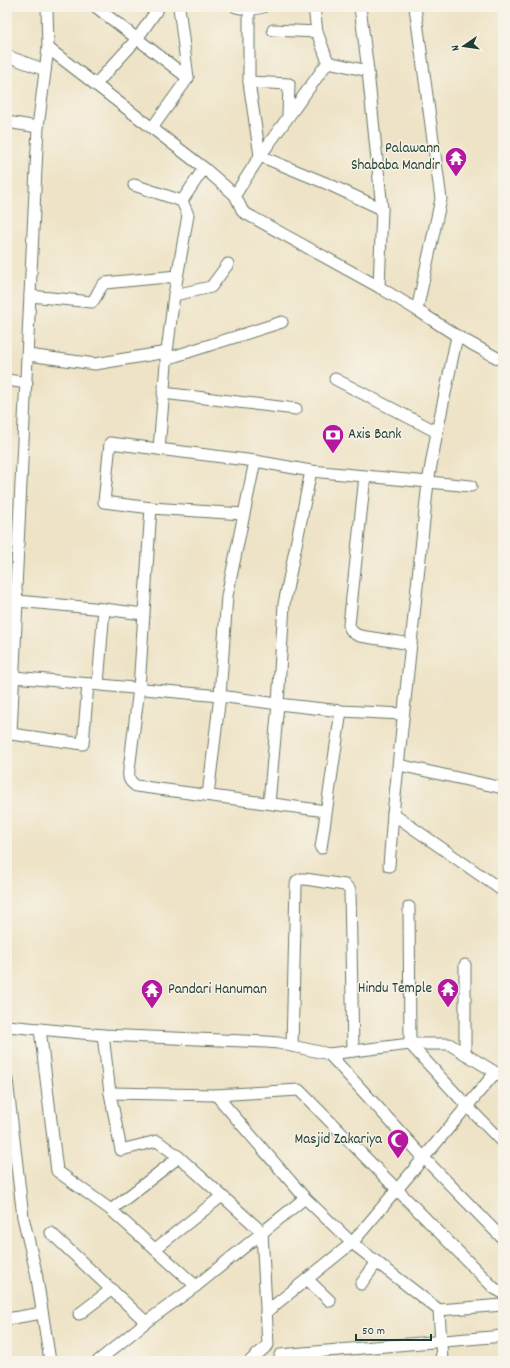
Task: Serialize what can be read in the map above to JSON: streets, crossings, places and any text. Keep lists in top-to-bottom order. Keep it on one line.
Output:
{"places":{"temple":["Palawann Shababa Mandir","Hindu Temple","Pandari Hanuman"],"bank":["Axis Bank"],"mosque":["Masjid Zakariya"]},"scale_bar":"50 m","north":"left"}
